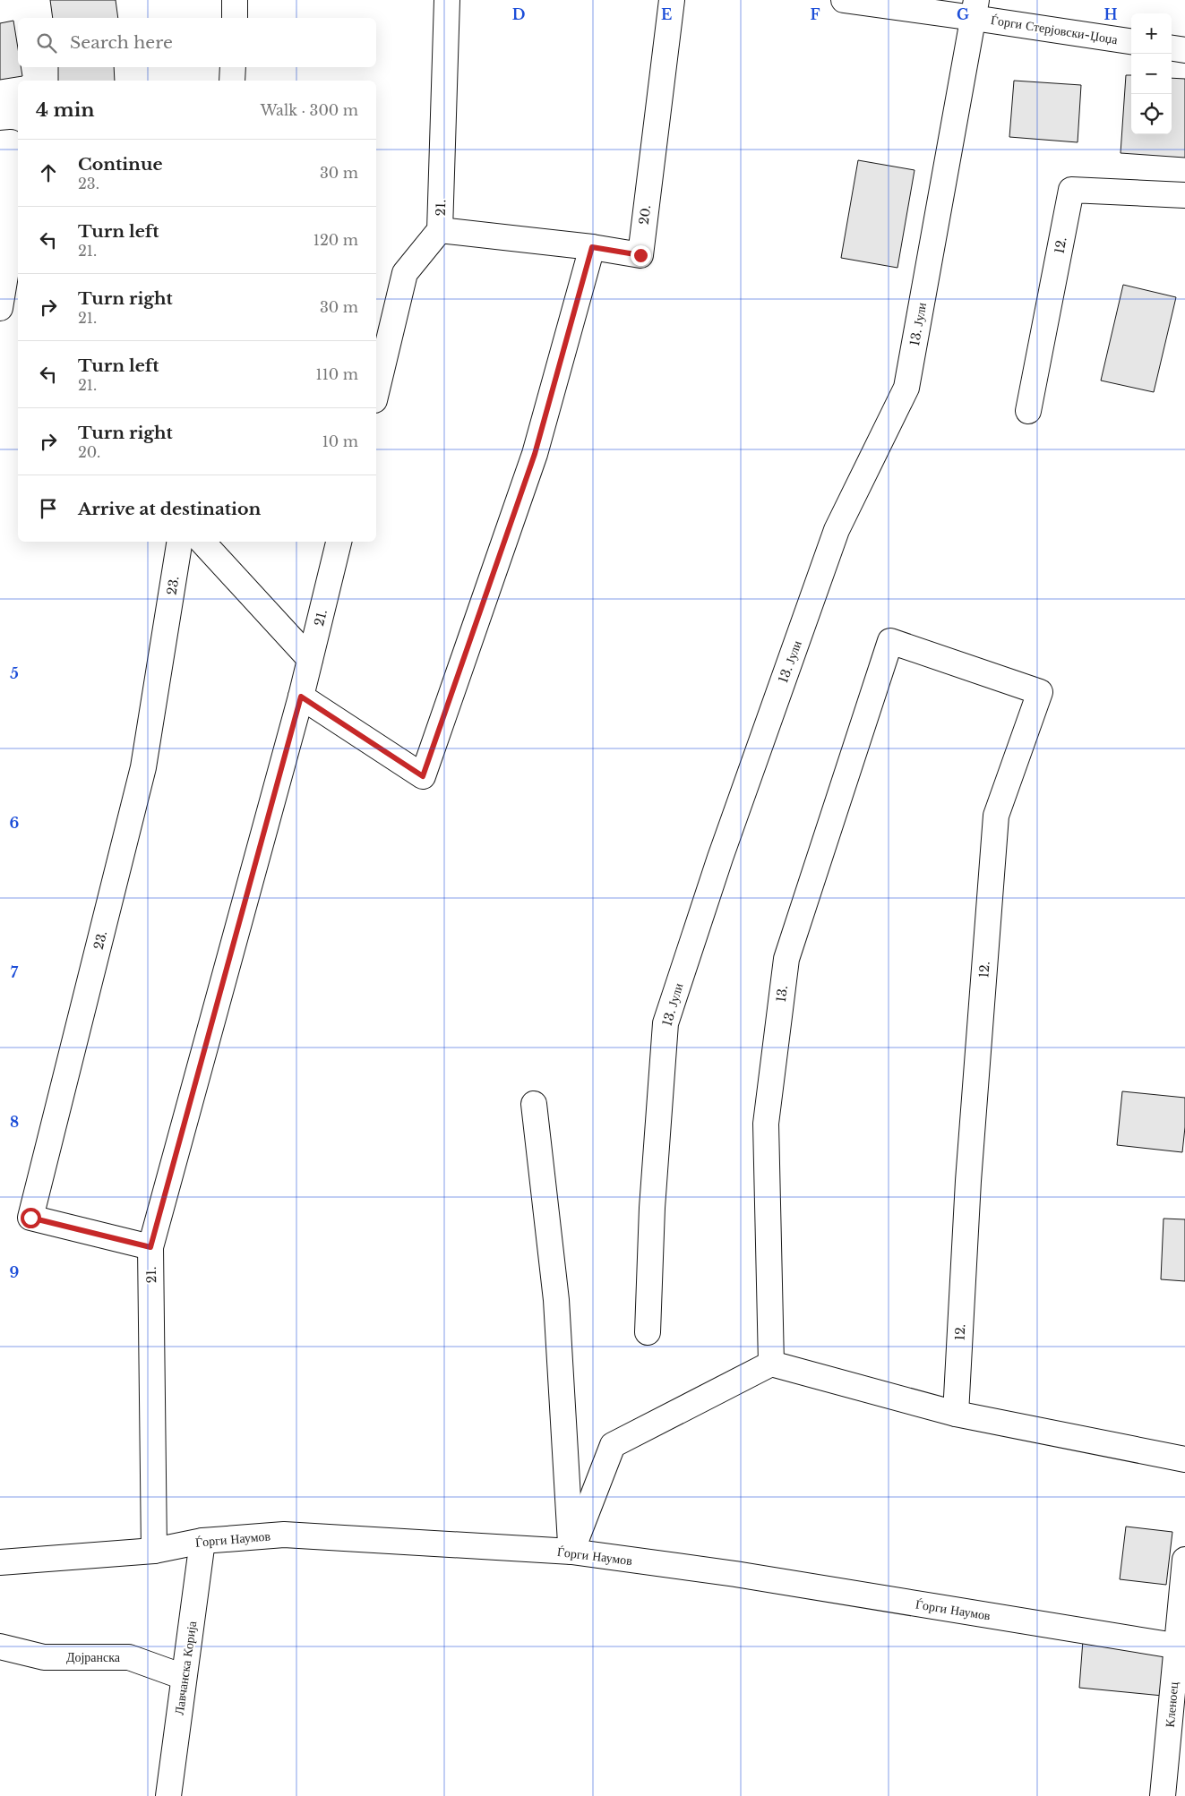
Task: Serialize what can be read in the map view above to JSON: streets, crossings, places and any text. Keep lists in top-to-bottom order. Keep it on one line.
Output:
{"streets":{"street":["Ѓорги Стерјовски-Џоџа","21.","20.","12.","13. Јули","23.","13.","Ѓорги Наумов","Дојранска","Лавчанска Корија","Кленоец"]},"crossings":[["Ѓорги Стерјовски-Џоџа","13. Јули"],["21.","20."],["21.","23."],["21.","Ѓорги Наумов"],["12.","13."],["Ѓорги Наумов","Лавчанска Корија"],["Ѓорги Наумов","Кленоец"],["Дојранска","Лавчанска Корија"]],"page":{"map_buttons":["+","−"],"search":"Search here","heading":["4 min","Walk · 300 m"],"list":[["Continue","23.","30 m"],["Turn left","21.","120 m"],["Turn right","21.","30 m"],["Turn left","21.","110 m"],["Turn right","20.","10 m"],"Arrive at destination"]},"grid":{"columns":["D","E","F","G","H"],"rows":["5","6","7","8","9"]}}
